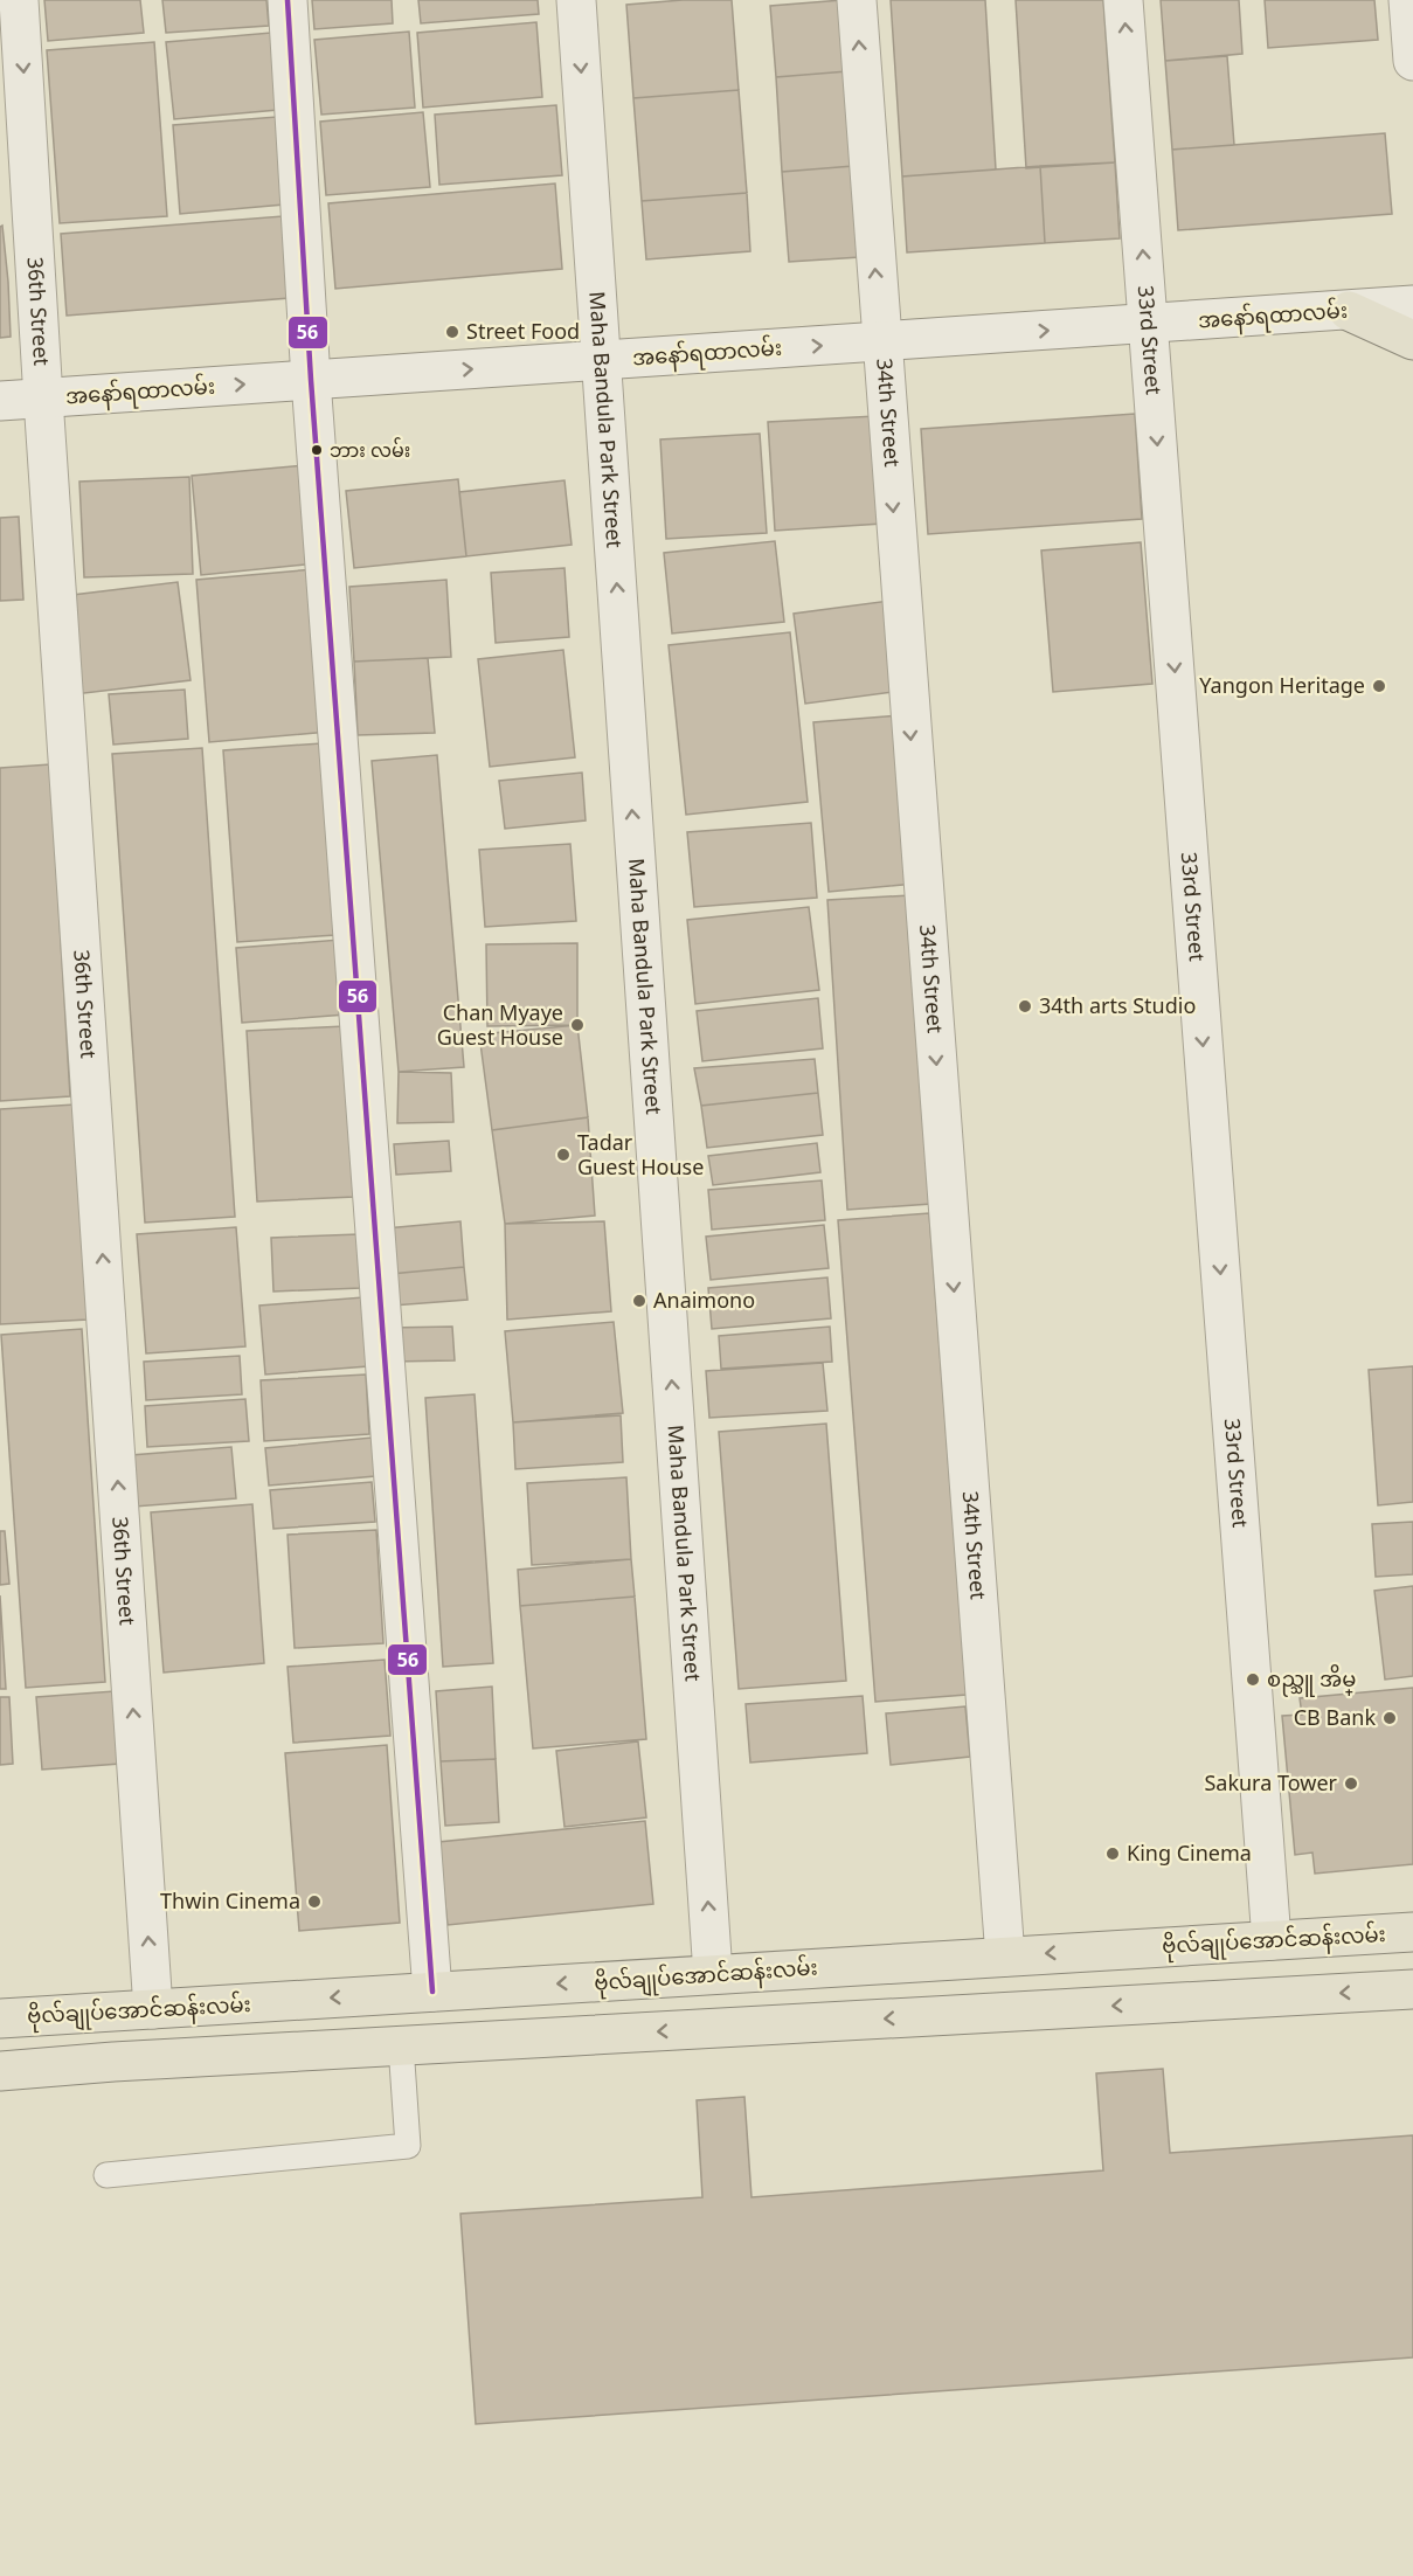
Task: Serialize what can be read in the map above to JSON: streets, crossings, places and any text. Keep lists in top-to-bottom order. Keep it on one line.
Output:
{"streets":{"main road":["ဗိုလ်ချုပ်အောင်ဆန်းလမ်း"],"street":["36th Street","အနော်ရထာလမ်း","33rd Street","34th Street","Maha Bandula Park Street"]},"crossings":[["36th Street","အနော်ရထာလမ်း"],["36th Street","ဗိုလ်ချုပ်အောင်ဆန်းလမ်း"],["အနော်ရထာလမ်း","33rd Street"],["အနော်ရထာလမ်း","34th Street"],["အနော်ရထာလမ်း","Maha Bandula Park Street"],["33rd Street","ဗိုလ်ချုပ်အောင်ဆန်းလမ်း"],["34th Street","ဗိုလ်ချုပ်အောင်ဆန်းလမ်း"],["Maha Bandula Park Street","ဗိုလ်ချုပ်အောင်ဆန်းလမ်း"]],"one_way":["အနော်ရထာလမ်း"],"places":["Street Food","ဘား လမ်း","Yangon Heritage","34th arts Studio","Chan Myaye Guest House","Tadar Guest House","Anaimono","စည္သူ အိမ္","CB Bank","Sakura Tower","King Cinema","Thwin Cinema"],"lines":["transit line 56"]}
